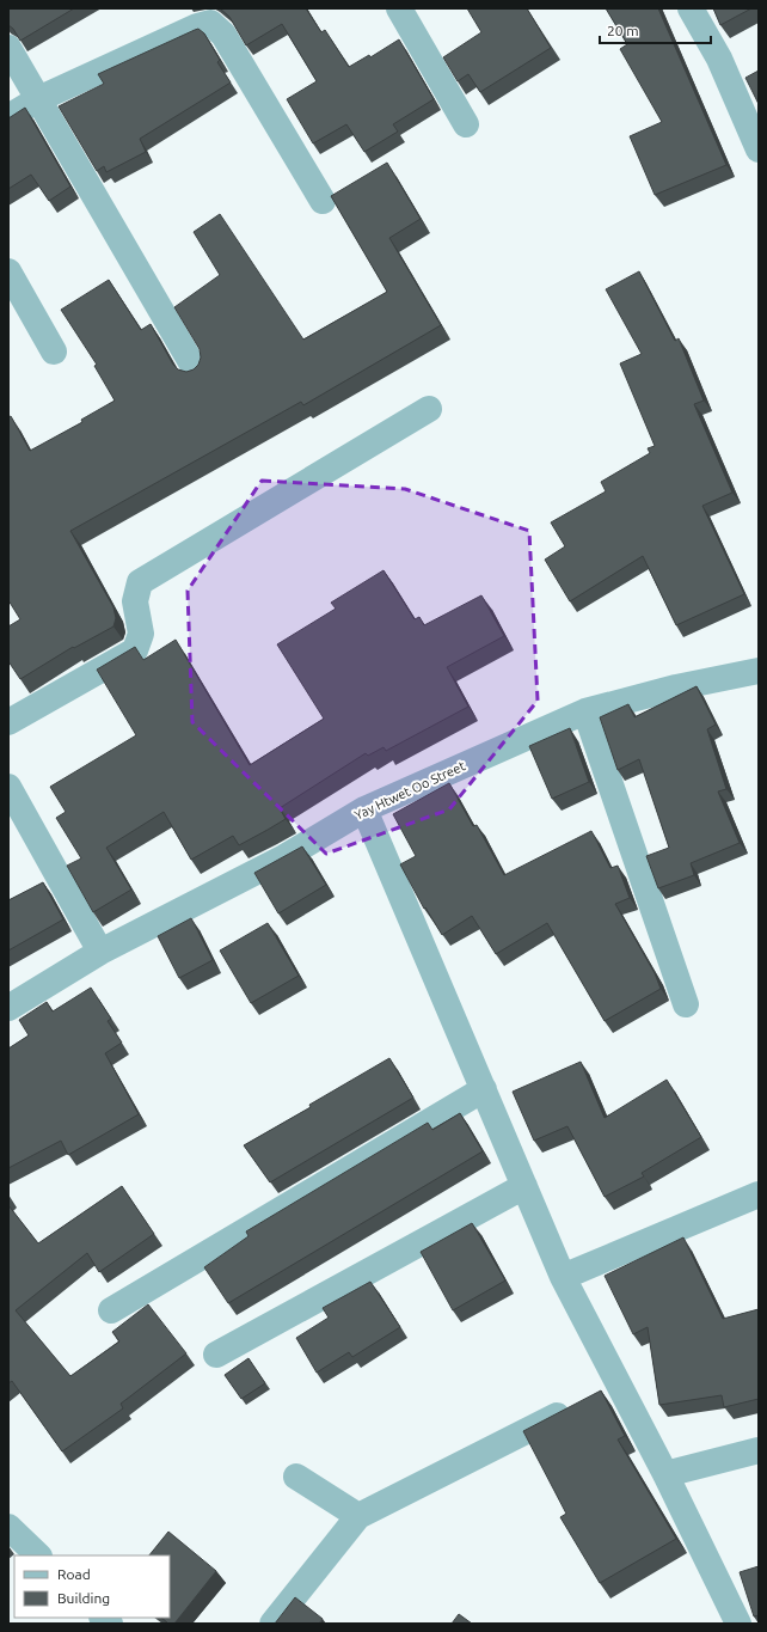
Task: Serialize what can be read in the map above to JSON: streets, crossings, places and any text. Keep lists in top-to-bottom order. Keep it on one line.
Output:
{"streets":{"street":["Yay Htwet Oo Street"]},"legend":["Road","Building"],"scale_bar":"20 m"}
